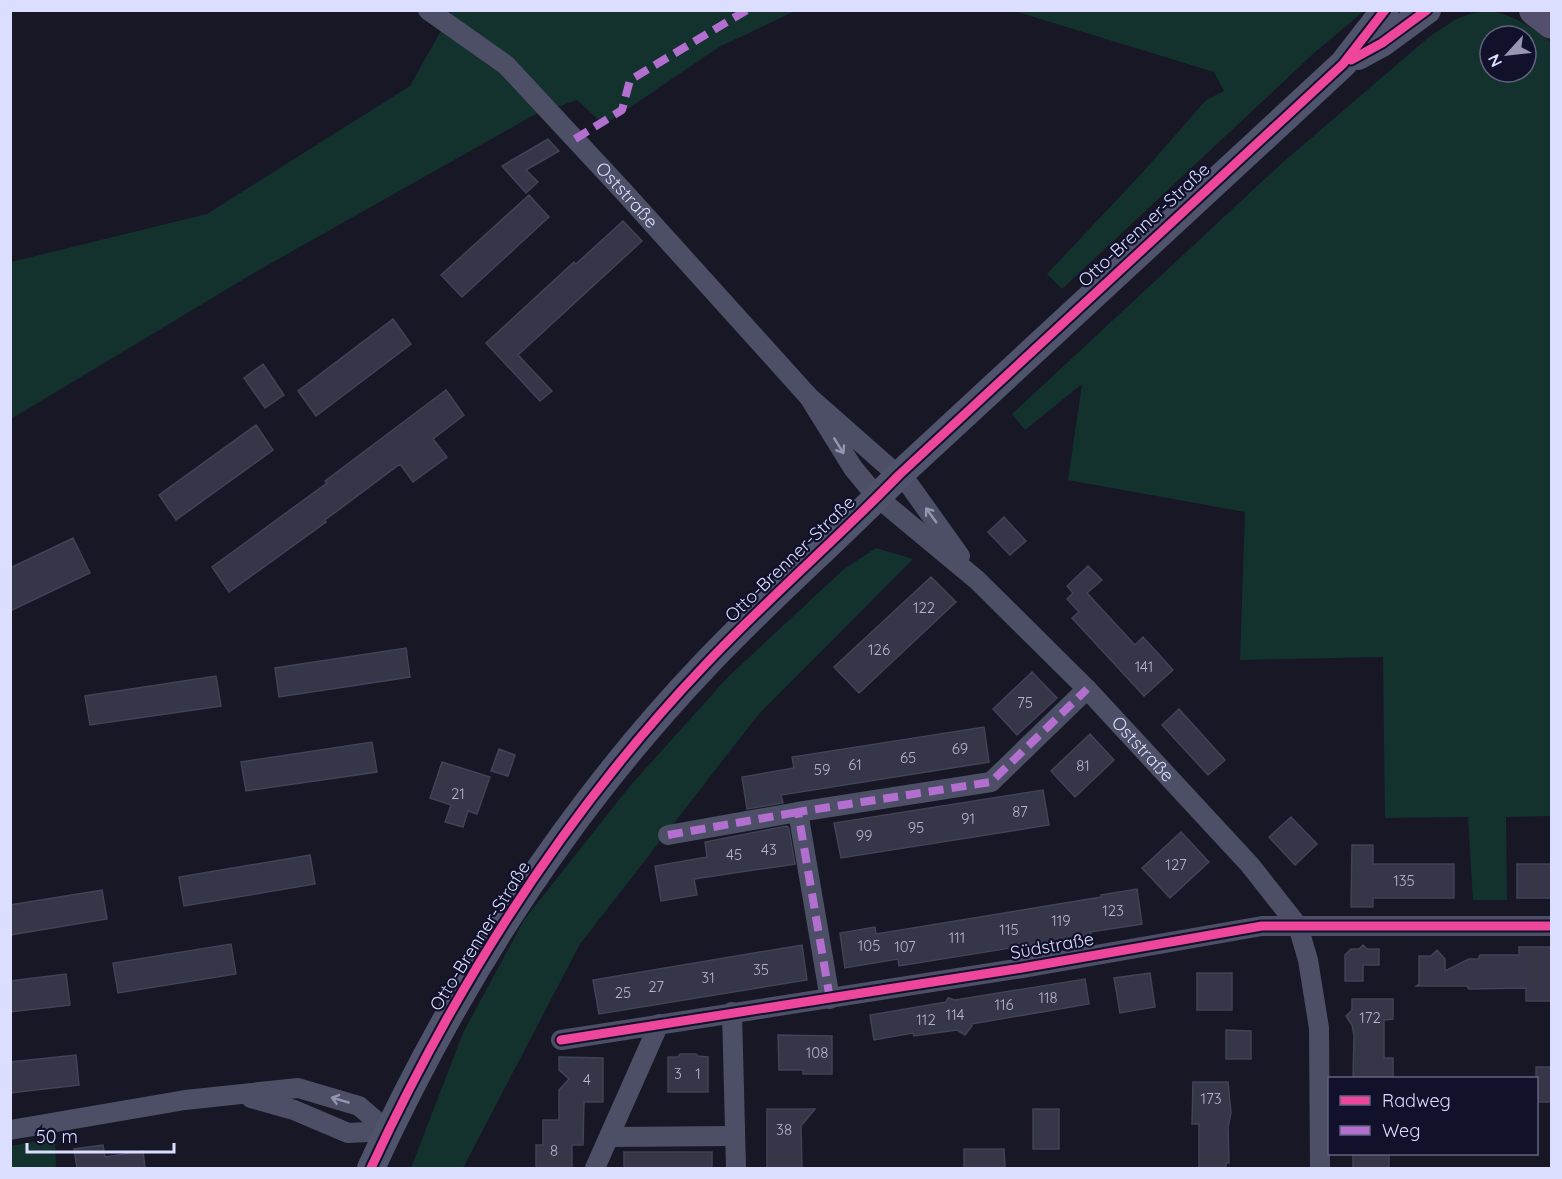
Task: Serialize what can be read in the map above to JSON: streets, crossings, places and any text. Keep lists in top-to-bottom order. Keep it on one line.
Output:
{"streets":{"main road":["Otto-Brenner-Straße"],"street":["Oststraße","Südstraße"]},"crossings":[["Oststraße","Otto-Brenner-Straße"],["Oststraße","Südstraße"]],"house_numbers":["122","126","141","75","69","65","61","81","59","21","87","91","95","99","43","45","127","135","123","119","115","111","105","107","35","31","27","25","118","116","114","172","112","108","3","1","4","173","38","8"],"legend":["Radweg","Weg"],"scale_bar":"50 m","north":"bottom left"}
